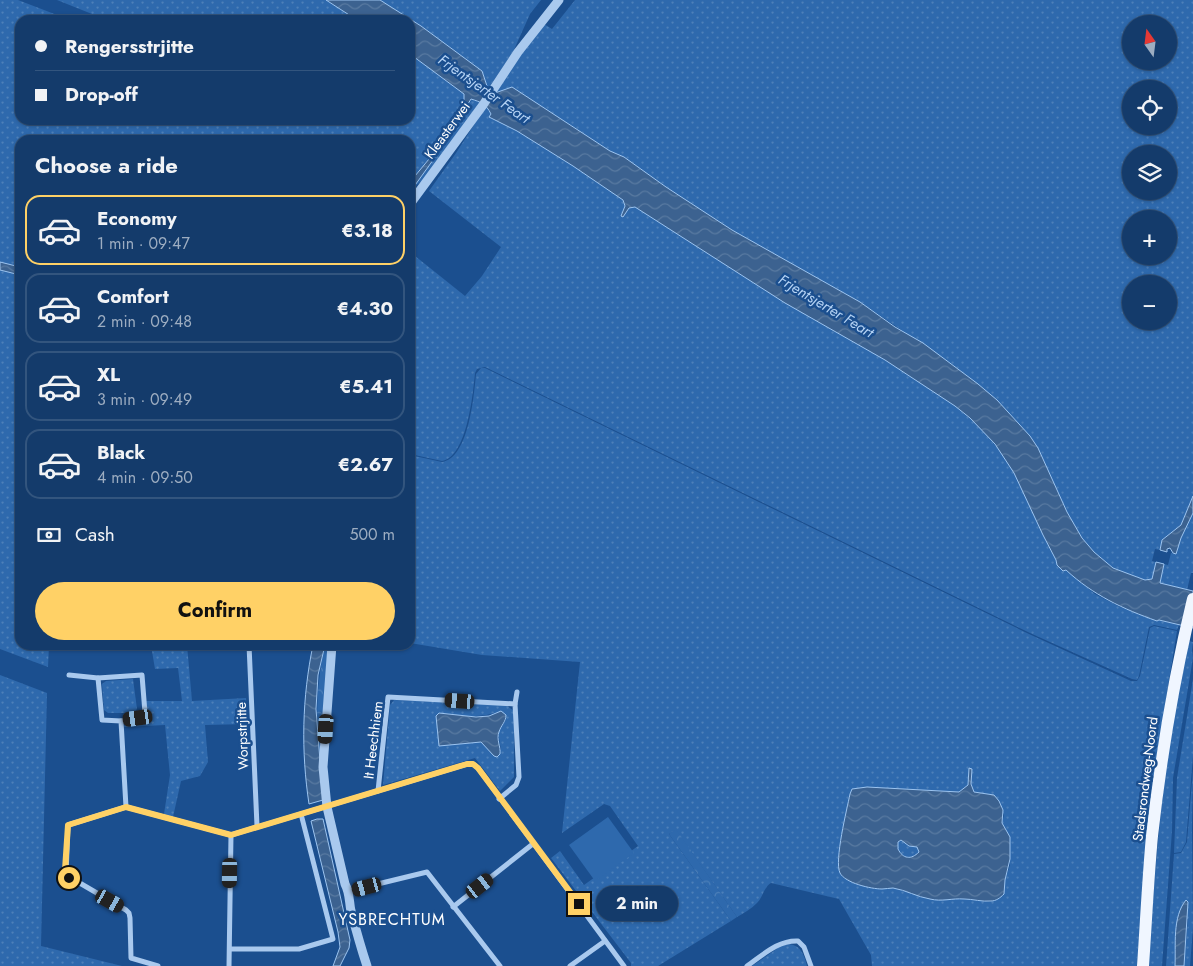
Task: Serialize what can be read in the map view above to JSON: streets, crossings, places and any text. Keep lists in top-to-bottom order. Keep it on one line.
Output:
{"streets":{"main road":["Stadsrondweg-Noord"],"street":["Kleasterwei","Worpstrjitte","It Heechhiem"]},"districts":["YSBRECHTUM"],"water":["Frjentsjerter Feart"],"north":"top","page":{"map_buttons":["+","−"],"banner":["Rengersstrjitte","Drop-off"],"heading":"Choose a ride","list":[{"name":"Economy","note":"1 min · 09:47","value":"€3.18"},{"name":"Comfort","note":"2 min · 09:48","value":"€4.30"},{"name":"XL","note":"3 min · 09:49","value":"€5.41"},{"name":"Black","note":"4 min · 09:50","value":"€2.67"}],"pay":["Cash","500 m"],"buttons":"Confirm","bubble":"2 min"}}
